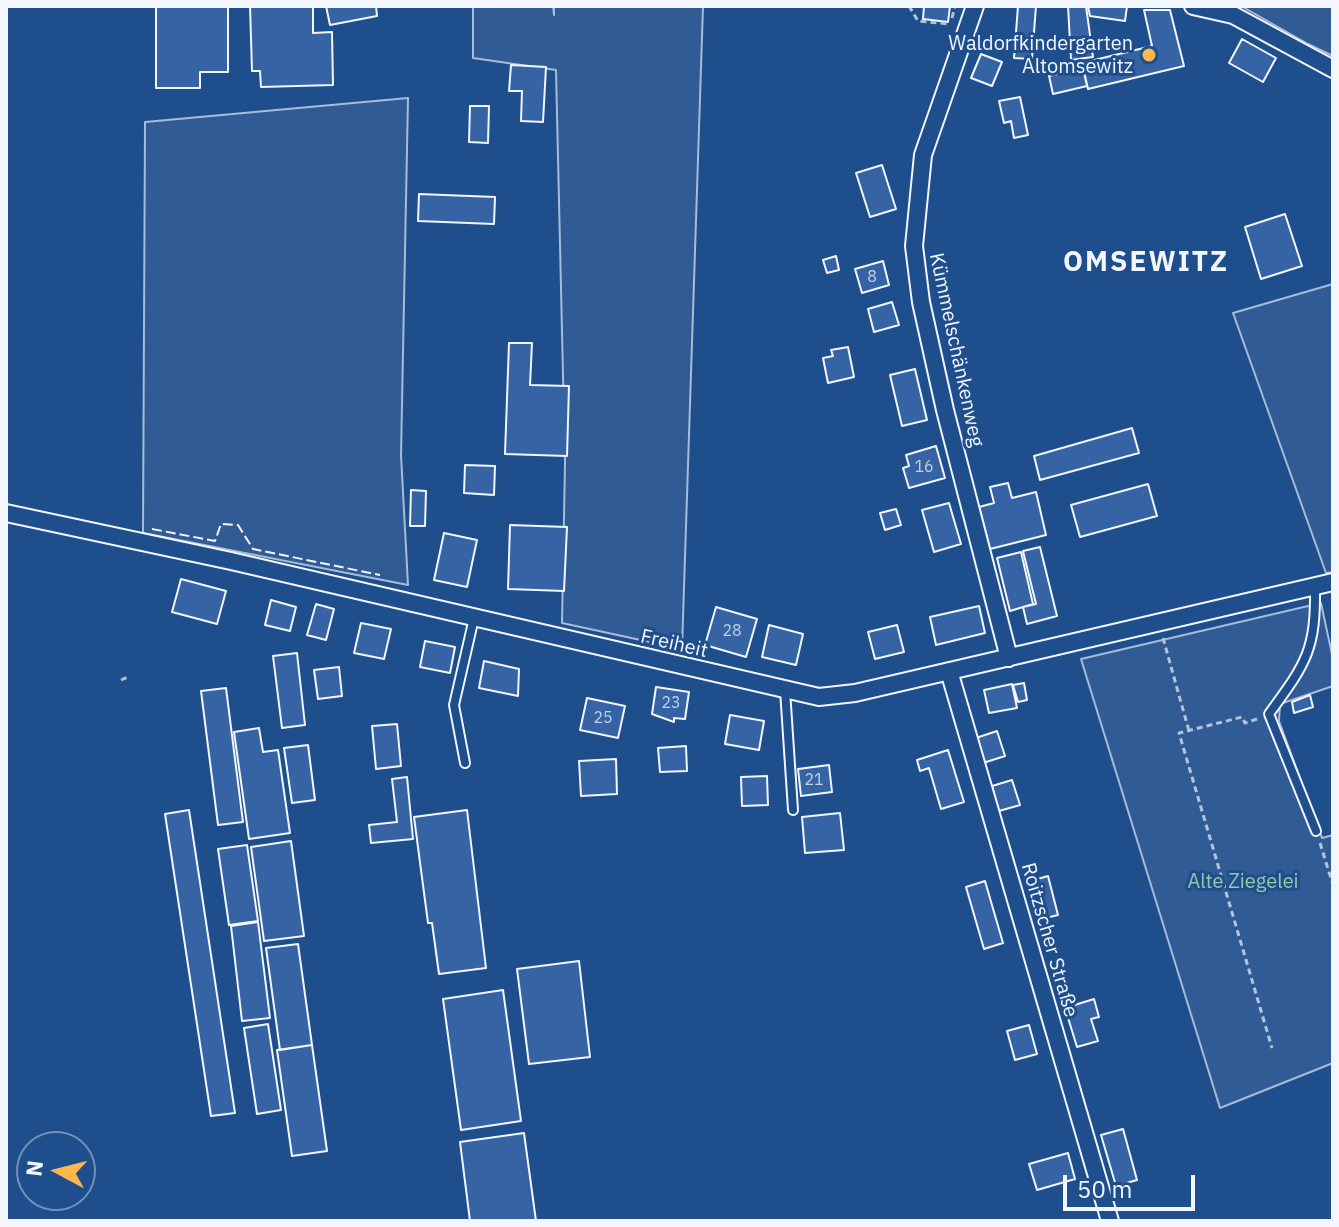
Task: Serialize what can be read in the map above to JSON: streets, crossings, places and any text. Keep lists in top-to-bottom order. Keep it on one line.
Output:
{"streets":{"street":["Kümmelschänkenweg","Freiheit","Roitzscher Straße"]},"crossings":[["Kümmelschänkenweg","Freiheit"],["Freiheit","Roitzscher Straße"]],"districts":["OMSEWITZ"],"parks":["Alte Ziegelei"],"places":["Waldorfkindergarten Altomsewitz"],"house_numbers":["8","16","28","23","25","21"],"scale_bar":"50 m","north":"left"}
